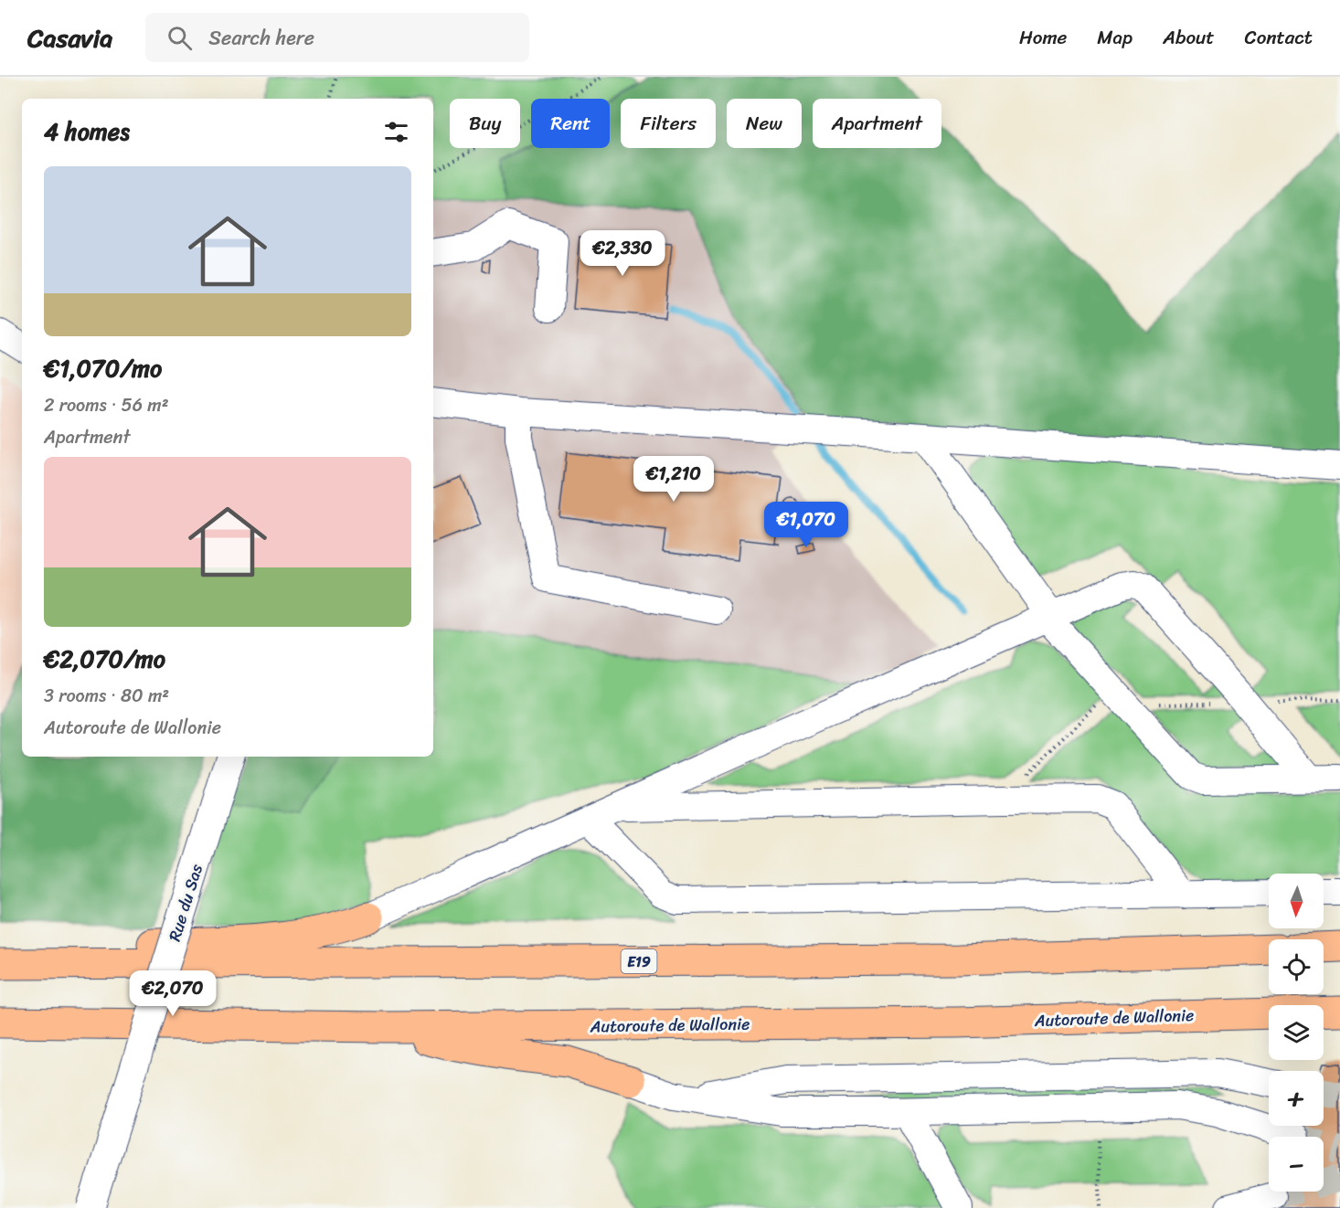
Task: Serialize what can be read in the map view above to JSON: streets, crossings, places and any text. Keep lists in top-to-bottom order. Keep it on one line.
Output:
{"streets":{"highway":["E19","Autoroute de Wallonie"],"street":["Rue du Sas"]},"north":"bottom","page":{"header":"Casavia","search":"Search here","nav":["Home","Map","About","Contact"],"chip":["Buy","Rent","Filters","New","Apartment"],"heading":"4 homes","list":[{"name":"€1,070/mo","note":"2 rooms · 56 m² · Apartment"},{"name":"€2,070/mo","note":"3 rooms · 80 m² · Autoroute de Wallonie"}],"price":["€2,330","€1,210","€1,070","€2,070"],"map_buttons":["+","−"]}}
